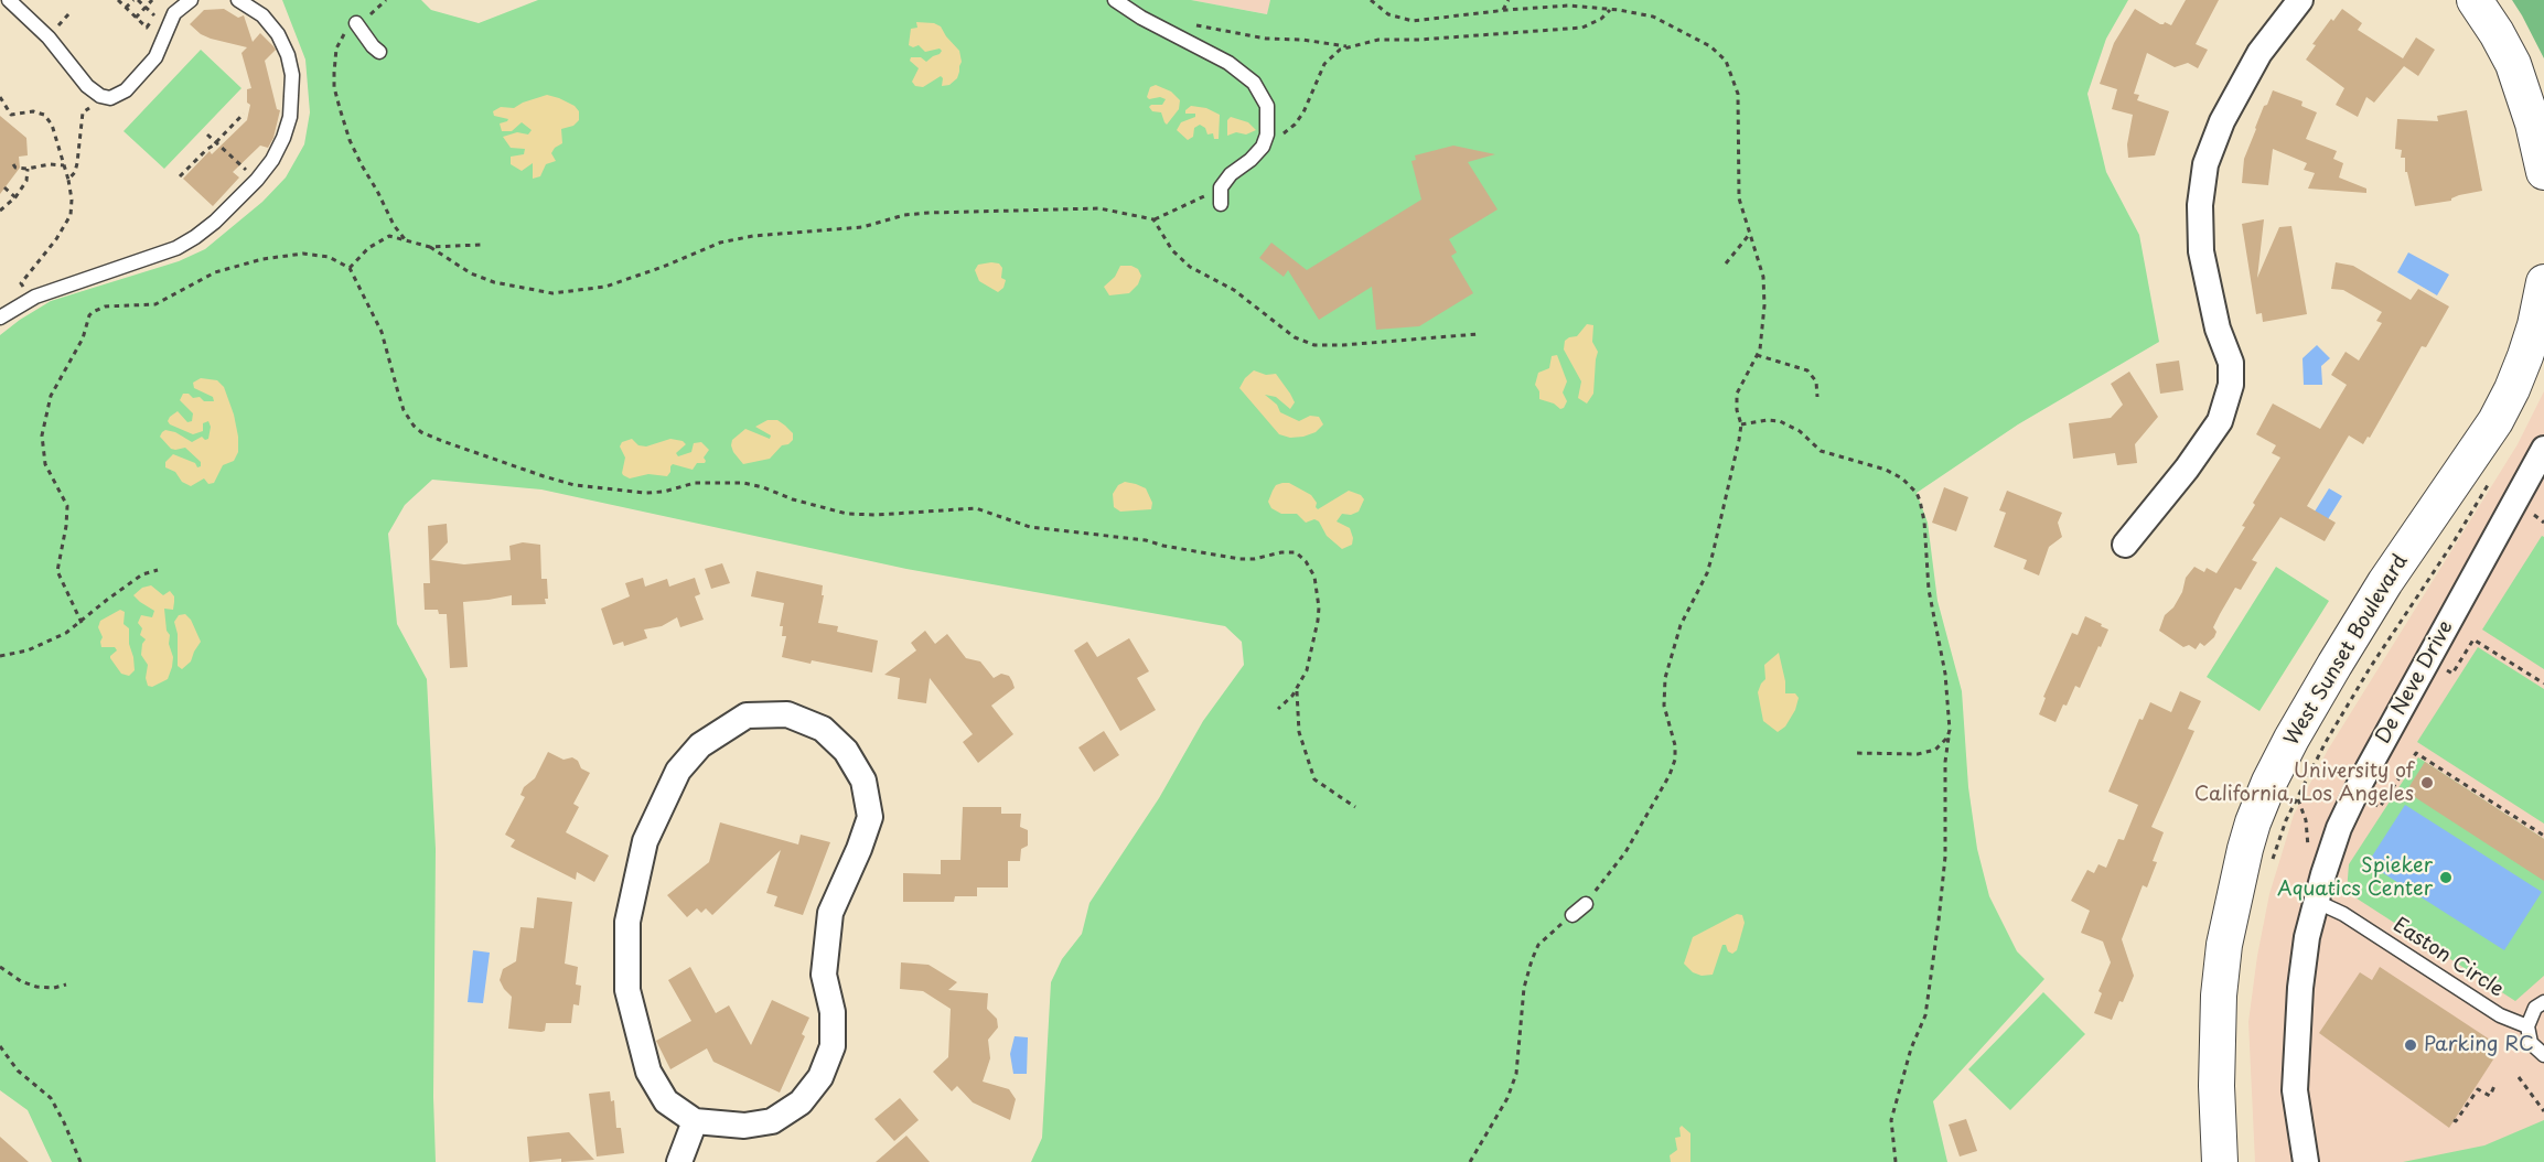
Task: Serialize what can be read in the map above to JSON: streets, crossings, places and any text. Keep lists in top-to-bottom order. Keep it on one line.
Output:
{"streets":{"main road":["West Sunset Boulevard"],"street":["De Neve Drive"],"lane":["Easton Circle"]},"crossings":[["De Neve Drive","Easton Circle"]],"places":["University of California, Los Angeles","Spieker Aquatics Center","Parking RC"]}
